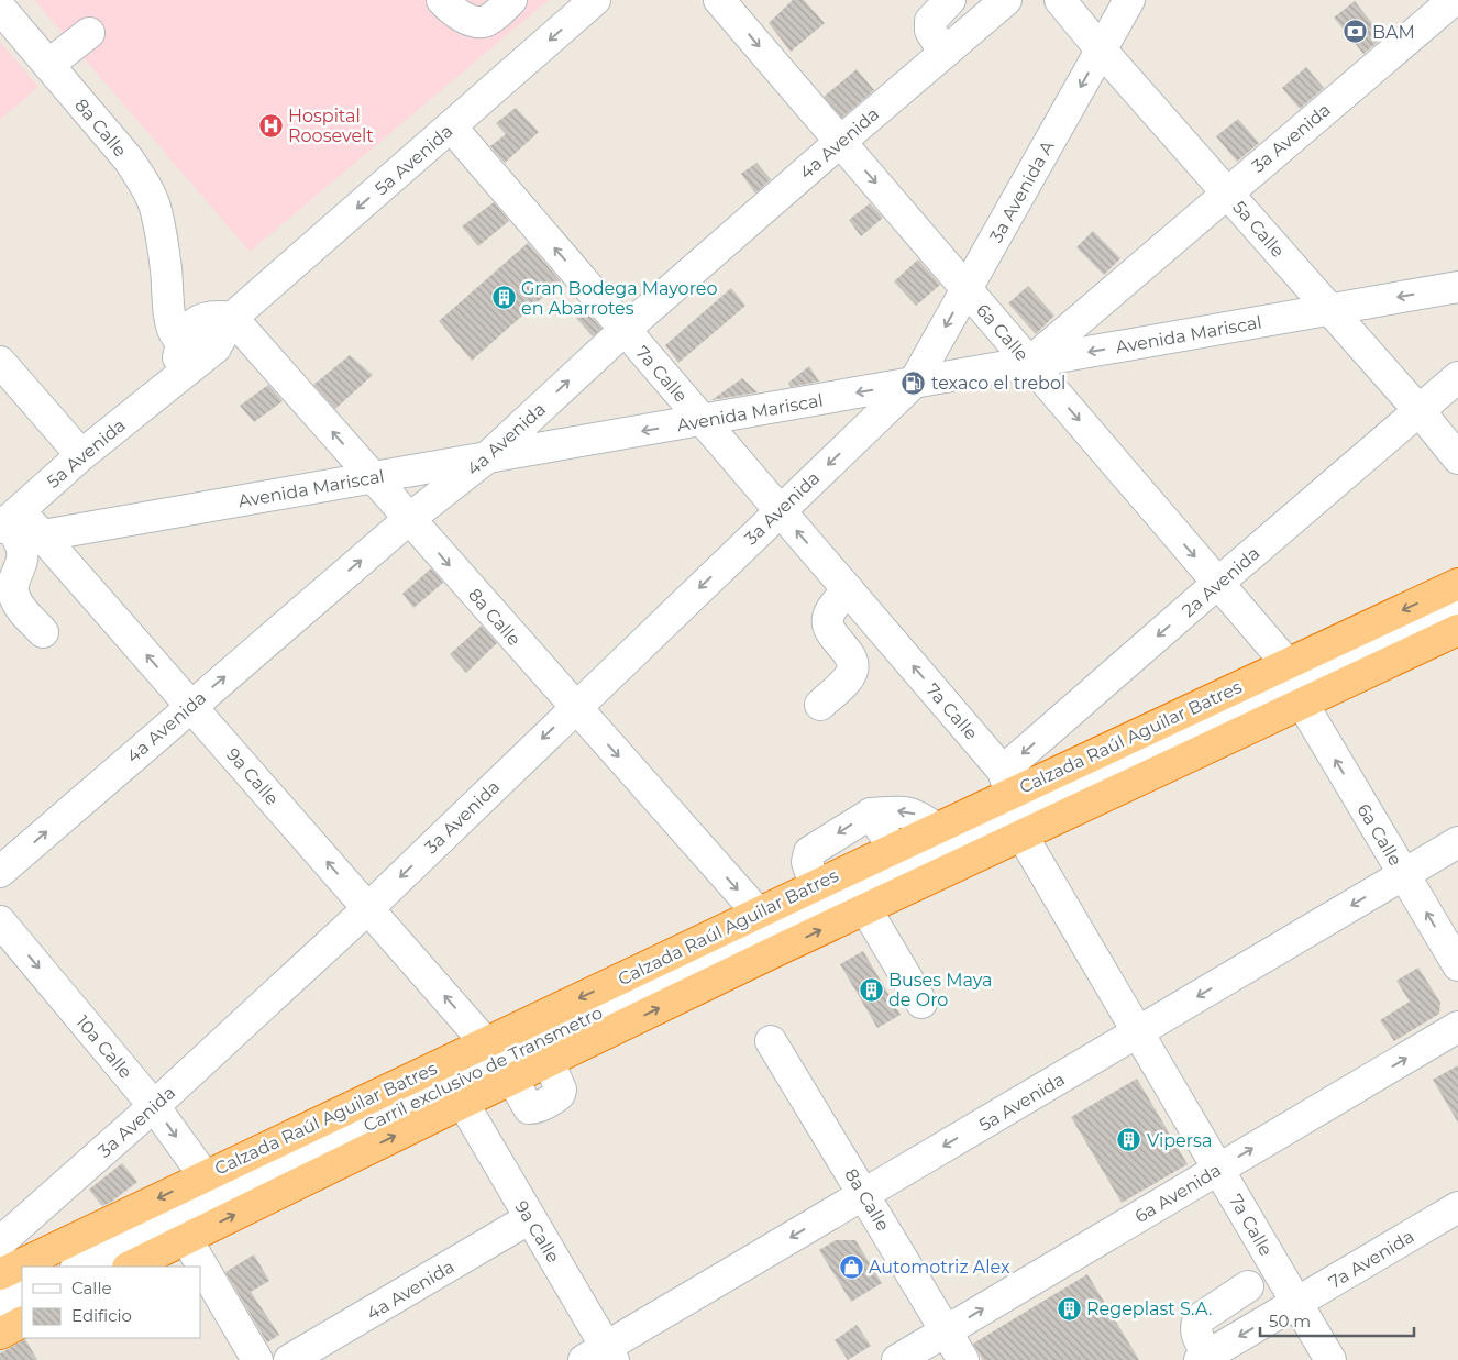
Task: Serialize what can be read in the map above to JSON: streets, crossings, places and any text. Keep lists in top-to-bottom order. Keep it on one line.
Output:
{"streets":{"highway":["Calzada Raúl Aguilar Batres"],"street":["8a Calle","3a Avenida","4a Avenida","5a Avenida","3a Avenida A","5a Calle","6a Calle","Avenida Mariscal","7a Calle","2a Avenida","9a Calle","10a Calle","Carril exclusivo de Transmetro","6a Avenida","7a Avenida"]},"crossings":[["8a Calle","3a Avenida"],["8a Calle","4a Avenida"],["8a Calle","5a Avenida"],["8a Calle","Avenida Mariscal"],["8a Calle","Calzada Raúl Aguilar Batres"],["8a Calle","6a Avenida"],["3a Avenida","3a Avenida A"],["3a Avenida","5a Calle"],["3a Avenida","6a Calle"],["3a Avenida","Avenida Mariscal"],["3a Avenida","7a Calle"],["3a Avenida","9a Calle"],["3a Avenida","10a Calle"],["4a Avenida","6a Calle"],["4a Avenida","Avenida Mariscal"],["4a Avenida","7a Calle"],["4a Avenida","9a Calle"],["5a Avenida","6a Calle"],["5a Avenida","7a Calle"],["5a Avenida","9a Calle"],["3a Avenida A","5a Calle"],["3a Avenida A","6a Calle"],["3a Avenida A","Avenida Mariscal"],["5a Calle","Avenida Mariscal"],["5a Calle","2a Avenida"],["6a Calle","Avenida Mariscal"],["6a Calle","2a Avenida"],["6a Calle","Calzada Raúl Aguilar Batres"],["Avenida Mariscal","7a Calle"],["Avenida Mariscal","9a Calle"],["7a Calle","2a Avenida"],["7a Calle","Calzada Raúl Aguilar Batres"],["7a Calle","6a Avenida"],["7a Calle","7a Avenida"],["2a Avenida","Calzada Raúl Aguilar Batres"],["Calzada Raúl Aguilar Batres","9a Calle"],["Calzada Raúl Aguilar Batres","10a Calle"]],"one_way":["3a Avenida","4a Avenida","5a Avenida","3a Avenida A","Avenida Mariscal","7a Calle","2a Avenida","9a Calle","10a Calle","6a Avenida","7a Avenida"],"places":{"bank":["BAM"],"hospital":["Hospital Roosevelt"],"building":["Gran Bodega Mayoreo en Abarrotes","Buses Maya de Oro","Vipersa","Regeplast S.A."],"fuel station":["texaco el trebol"],"shop":["Automotriz Alex"]},"legend":["Calle","Edificio"],"scale_bar":"50 m"}
